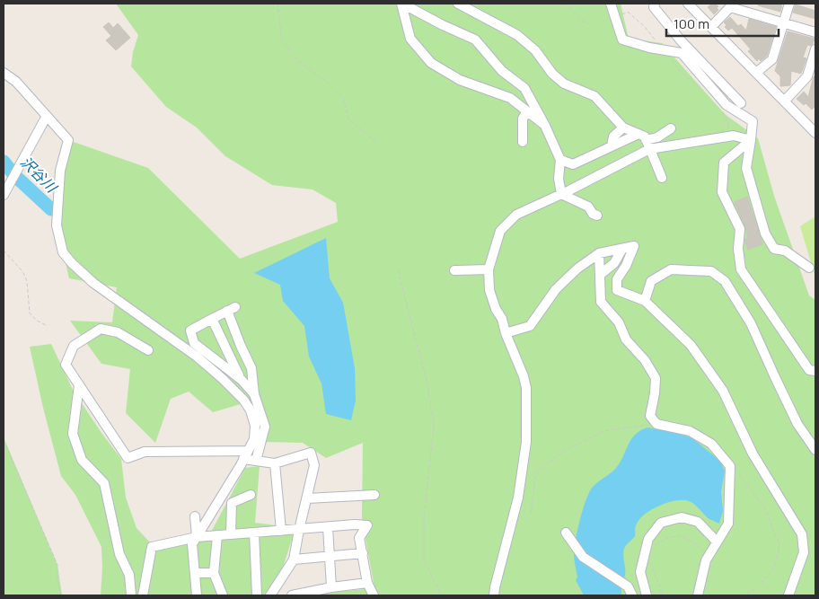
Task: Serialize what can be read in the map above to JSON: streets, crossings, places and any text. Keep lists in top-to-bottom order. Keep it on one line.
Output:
{"water":["沢谷川"],"scale_bar":"100 m"}
